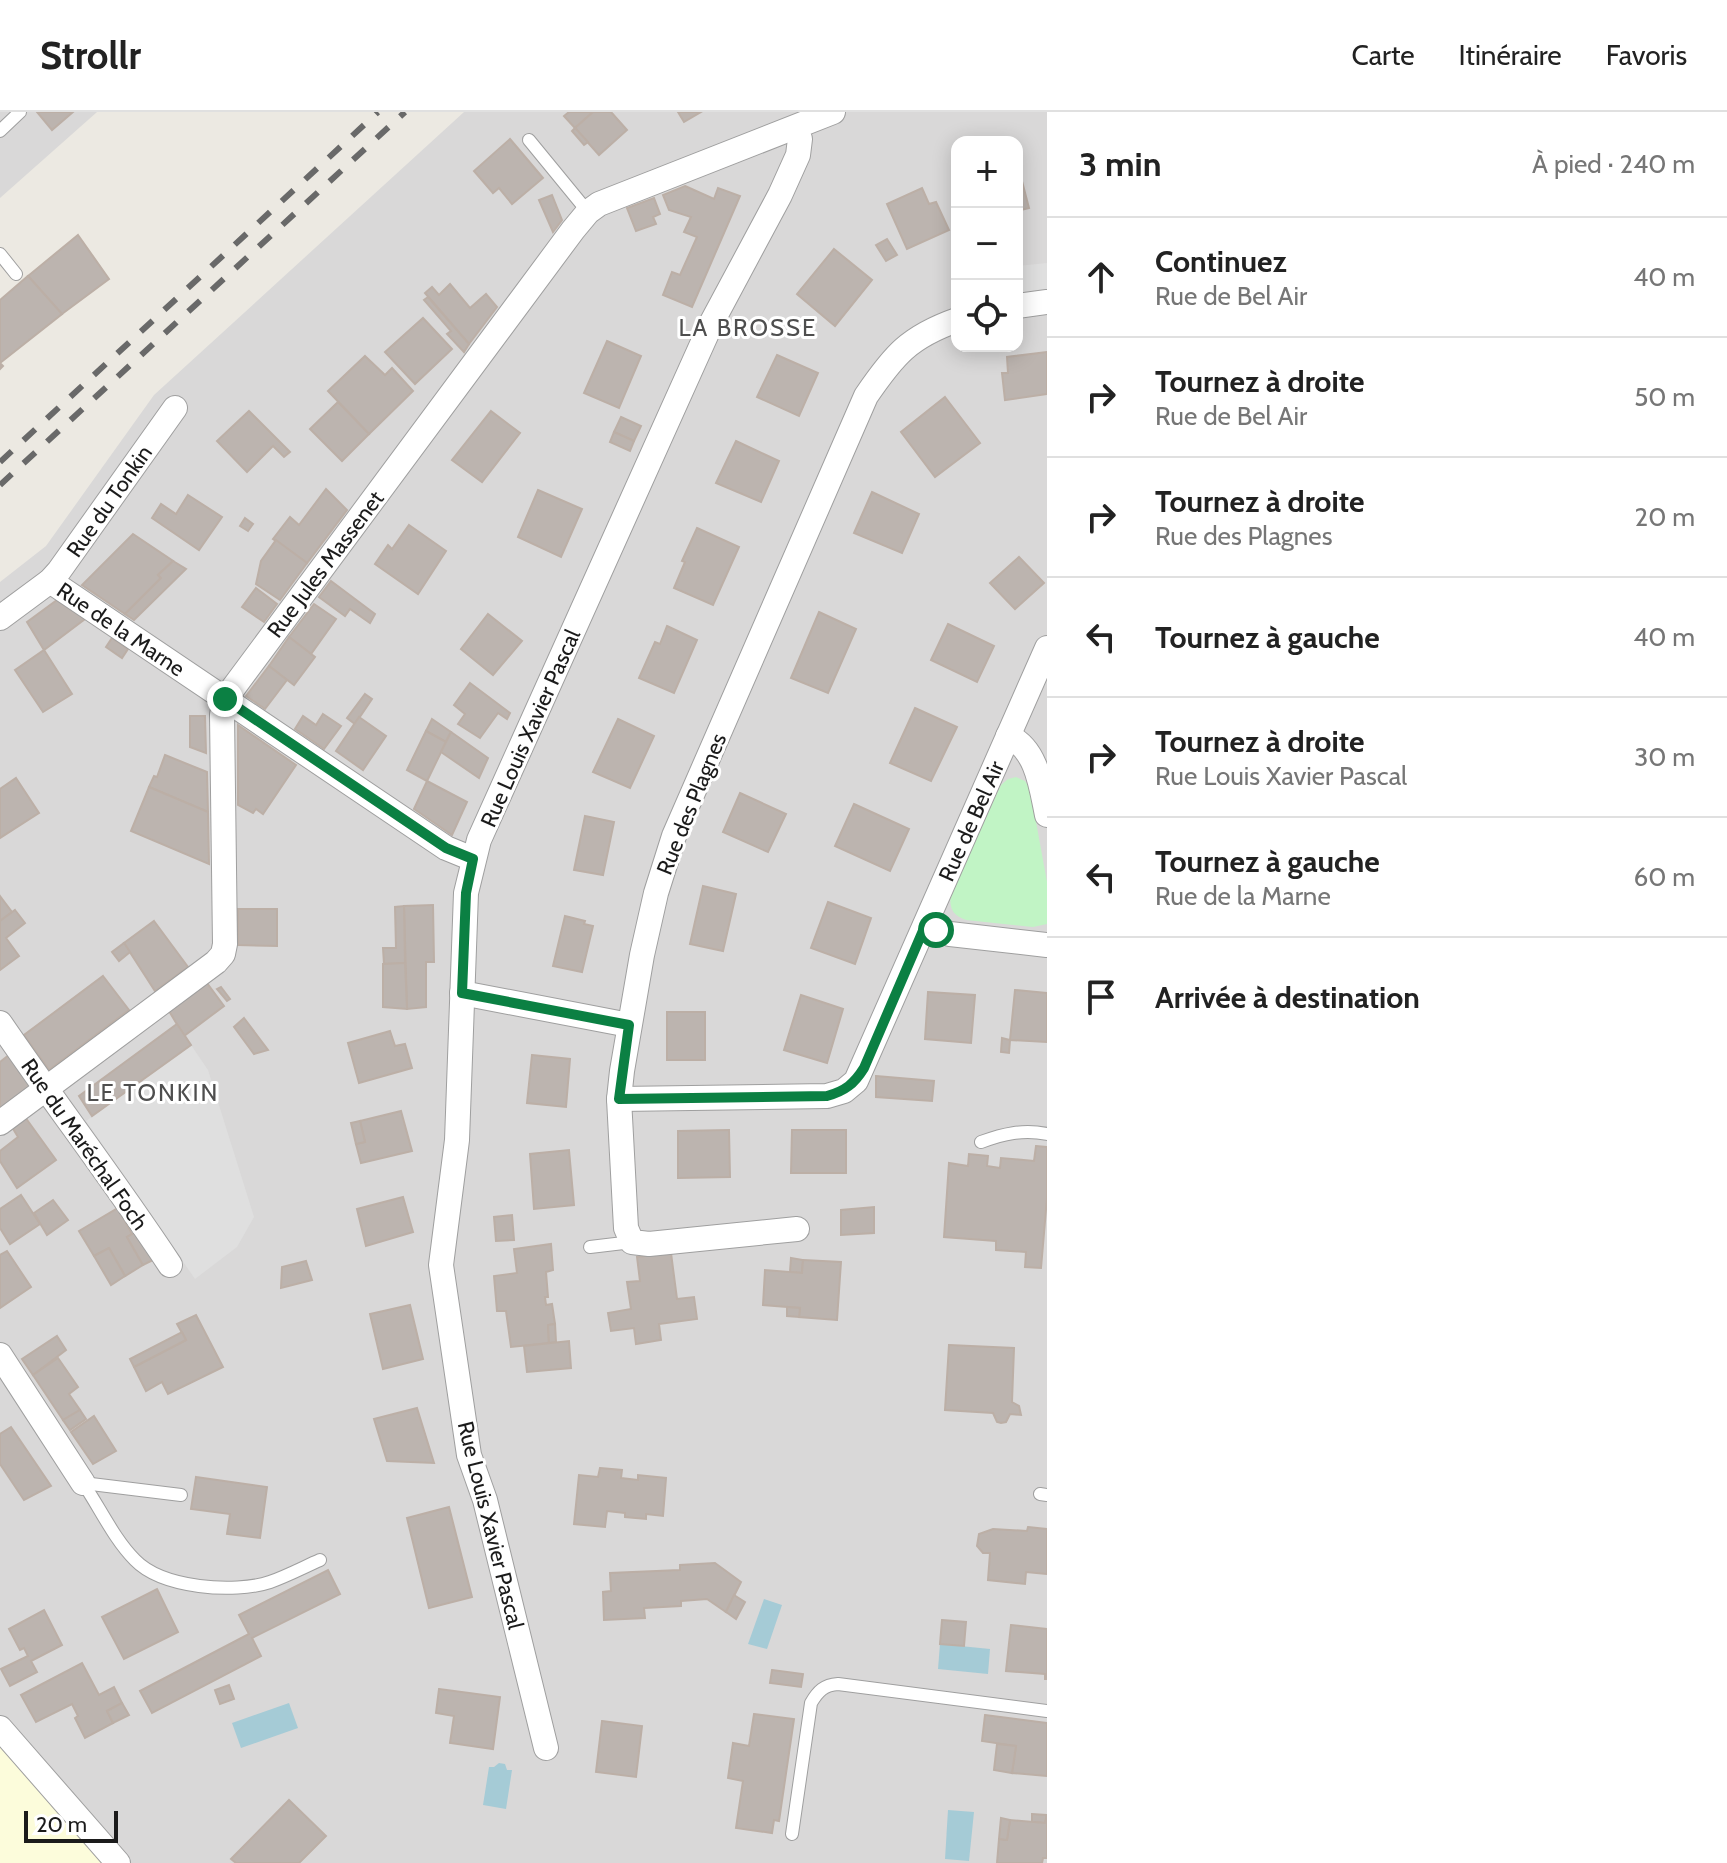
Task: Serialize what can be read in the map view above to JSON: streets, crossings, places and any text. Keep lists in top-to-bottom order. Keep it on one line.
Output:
{"streets":{"street":["Rue du Tonkin","Rue Jules Massenet","Rue de la Marne","Rue Louis Xavier Pascal","Rue des Plagnes","Rue de Bel Air","Rue du Maréchal Foch"]},"crossings":[["Rue du Tonkin","Rue de la Marne"],["Rue Jules Massenet","Rue de la Marne"],["Rue Jules Massenet","Rue Louis Xavier Pascal"],["Rue de la Marne","Rue Louis Xavier Pascal"],["Rue des Plagnes","Rue de Bel Air"]],"districts":["LA BROSSE","LE TONKIN"],"scale_bar":"20 m","page":{"header":"Strollr","nav":["Carte","Itinéraire","Favoris"],"heading":["3 min","À pied · 240 m"],"map_buttons":["+","−"],"list":[["Continuez","Rue de Bel Air","40 m"],["Tournez à droite","Rue de Bel Air","50 m"],["Tournez à droite","Rue des Plagnes","20 m"],["Tournez à gauche","40 m"],["Tournez à droite","Rue Louis Xavier Pascal","30 m"],["Tournez à gauche","Rue de la Marne","60 m"],"Arrivée à destination"],"scale":"20 m"}}
